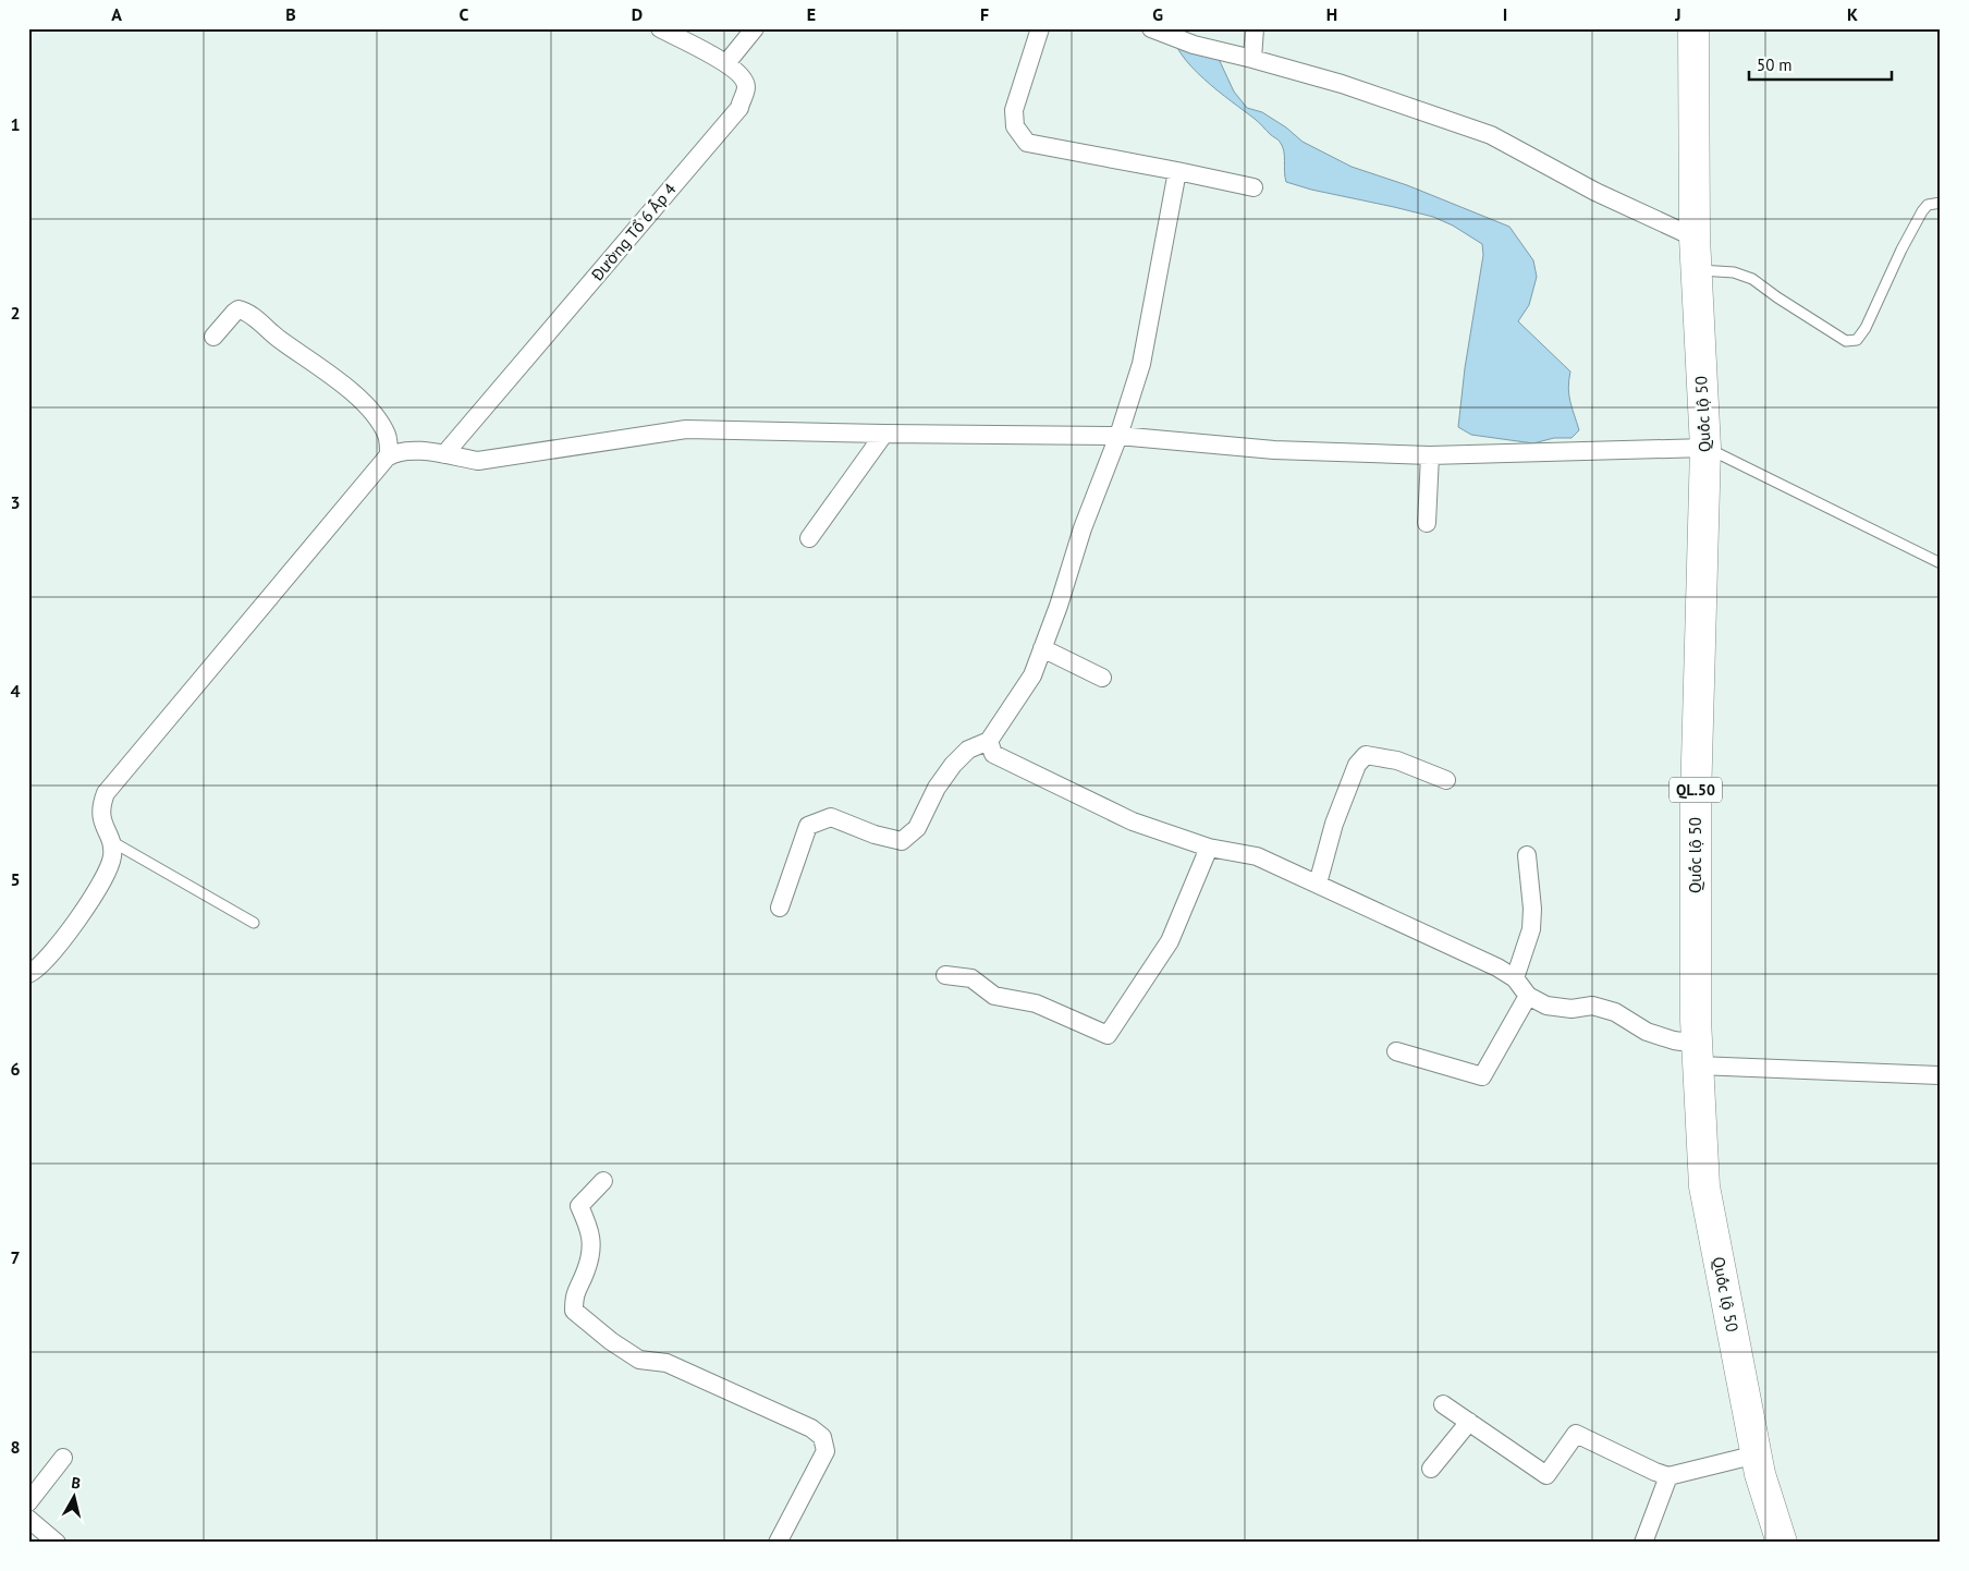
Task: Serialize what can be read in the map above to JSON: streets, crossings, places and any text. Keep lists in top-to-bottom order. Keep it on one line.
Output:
{"streets":{"highway":["Quốc lộ 50","QL.50"],"street":["Đường Tổ 6 Ấp 4"]},"scale_bar":"50 m","north":"top","grid":{"columns":["A","B","C","D","E","F","G","H","I","J","K"],"rows":["1","2","3","4","5","6","7","8"]}}
